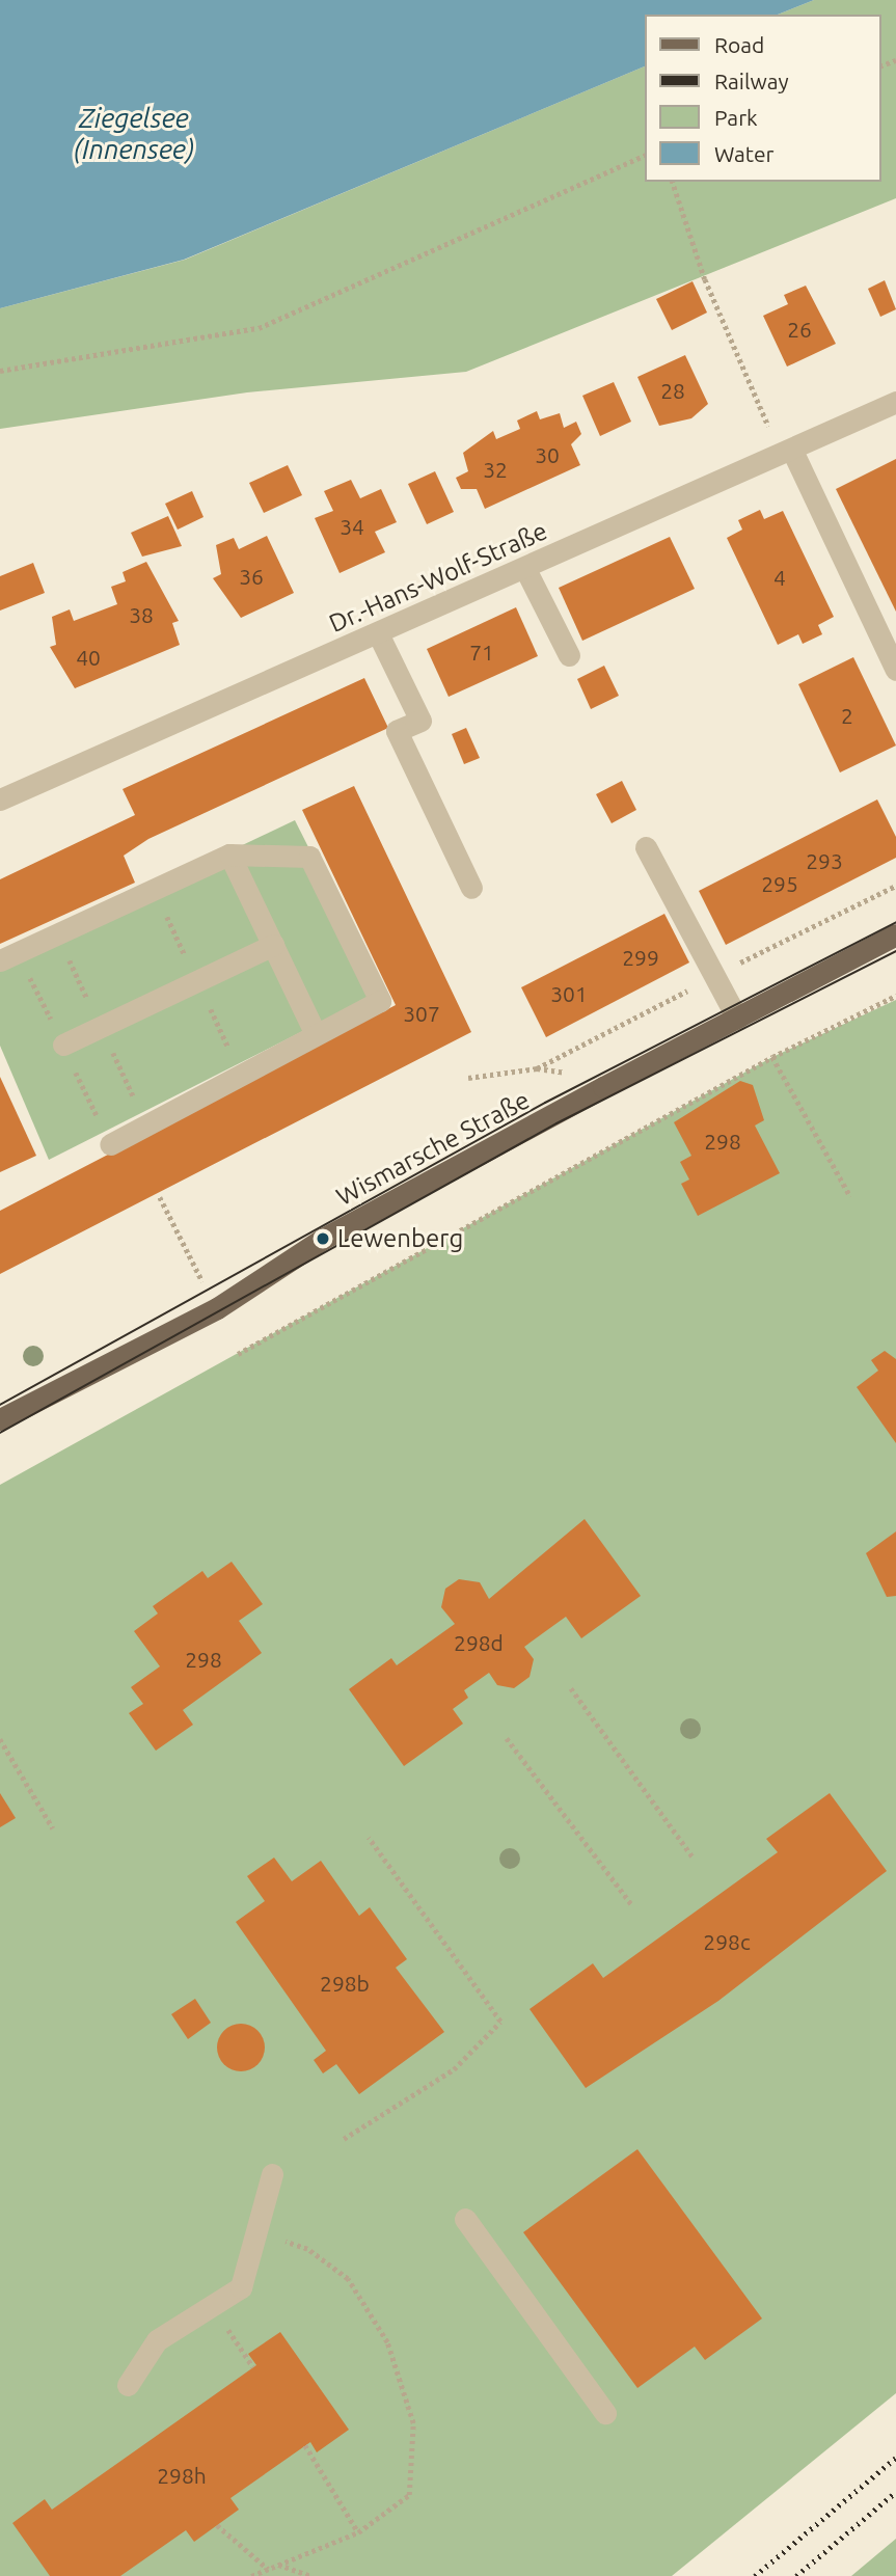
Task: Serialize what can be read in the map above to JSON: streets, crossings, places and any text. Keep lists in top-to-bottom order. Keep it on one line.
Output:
{"streets":{"main road":["Wismarsche Straße"],"street":["Dr.-Hans-Wolf-Straße"]},"water":["Ziegelsee (Innensee)"],"places":["Lewenberg"],"house_numbers":["26","28","30","32","34","36","4","38","71","40","2","293","295","299","301","307","298","298d","298","298c","298b","298h"],"legend":["Road","Railway","Park","Water"]}
